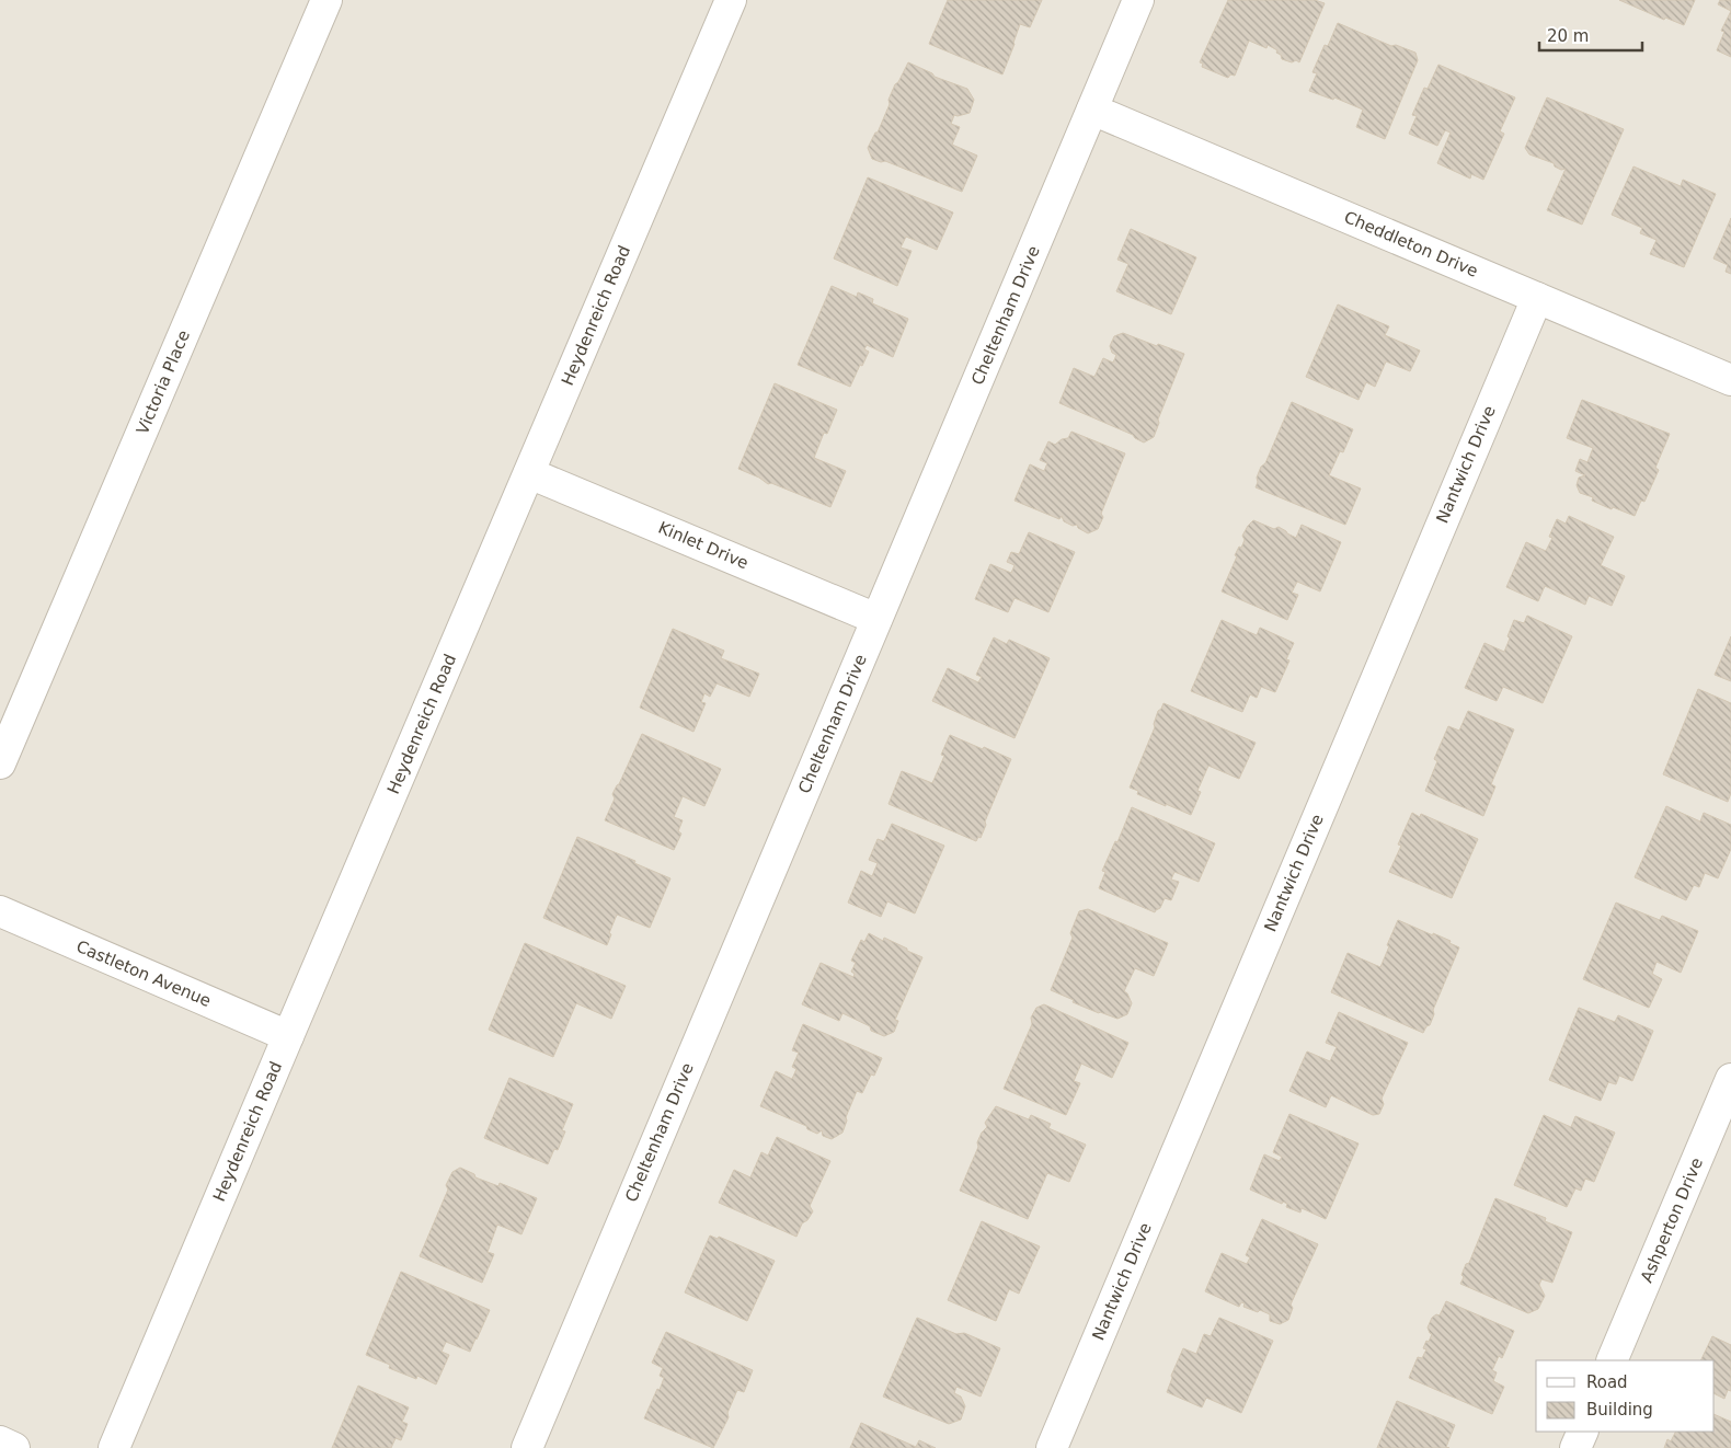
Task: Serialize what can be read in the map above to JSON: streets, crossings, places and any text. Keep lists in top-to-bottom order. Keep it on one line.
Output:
{"streets":{"street":["Cheddleton Drive","Heydenreich Road","Cheltenham Drive","Victoria Place","Nantwich Drive","Kinlet Drive","Castleton Avenue","Ashperton Drive"]},"crossings":[["Cheddleton Drive","Cheltenham Drive"],["Cheddleton Drive","Nantwich Drive"],["Heydenreich Road","Kinlet Drive"],["Heydenreich Road","Castleton Avenue"],["Cheltenham Drive","Kinlet Drive"]],"legend":["Road","Building"],"scale_bar":"20 m"}
